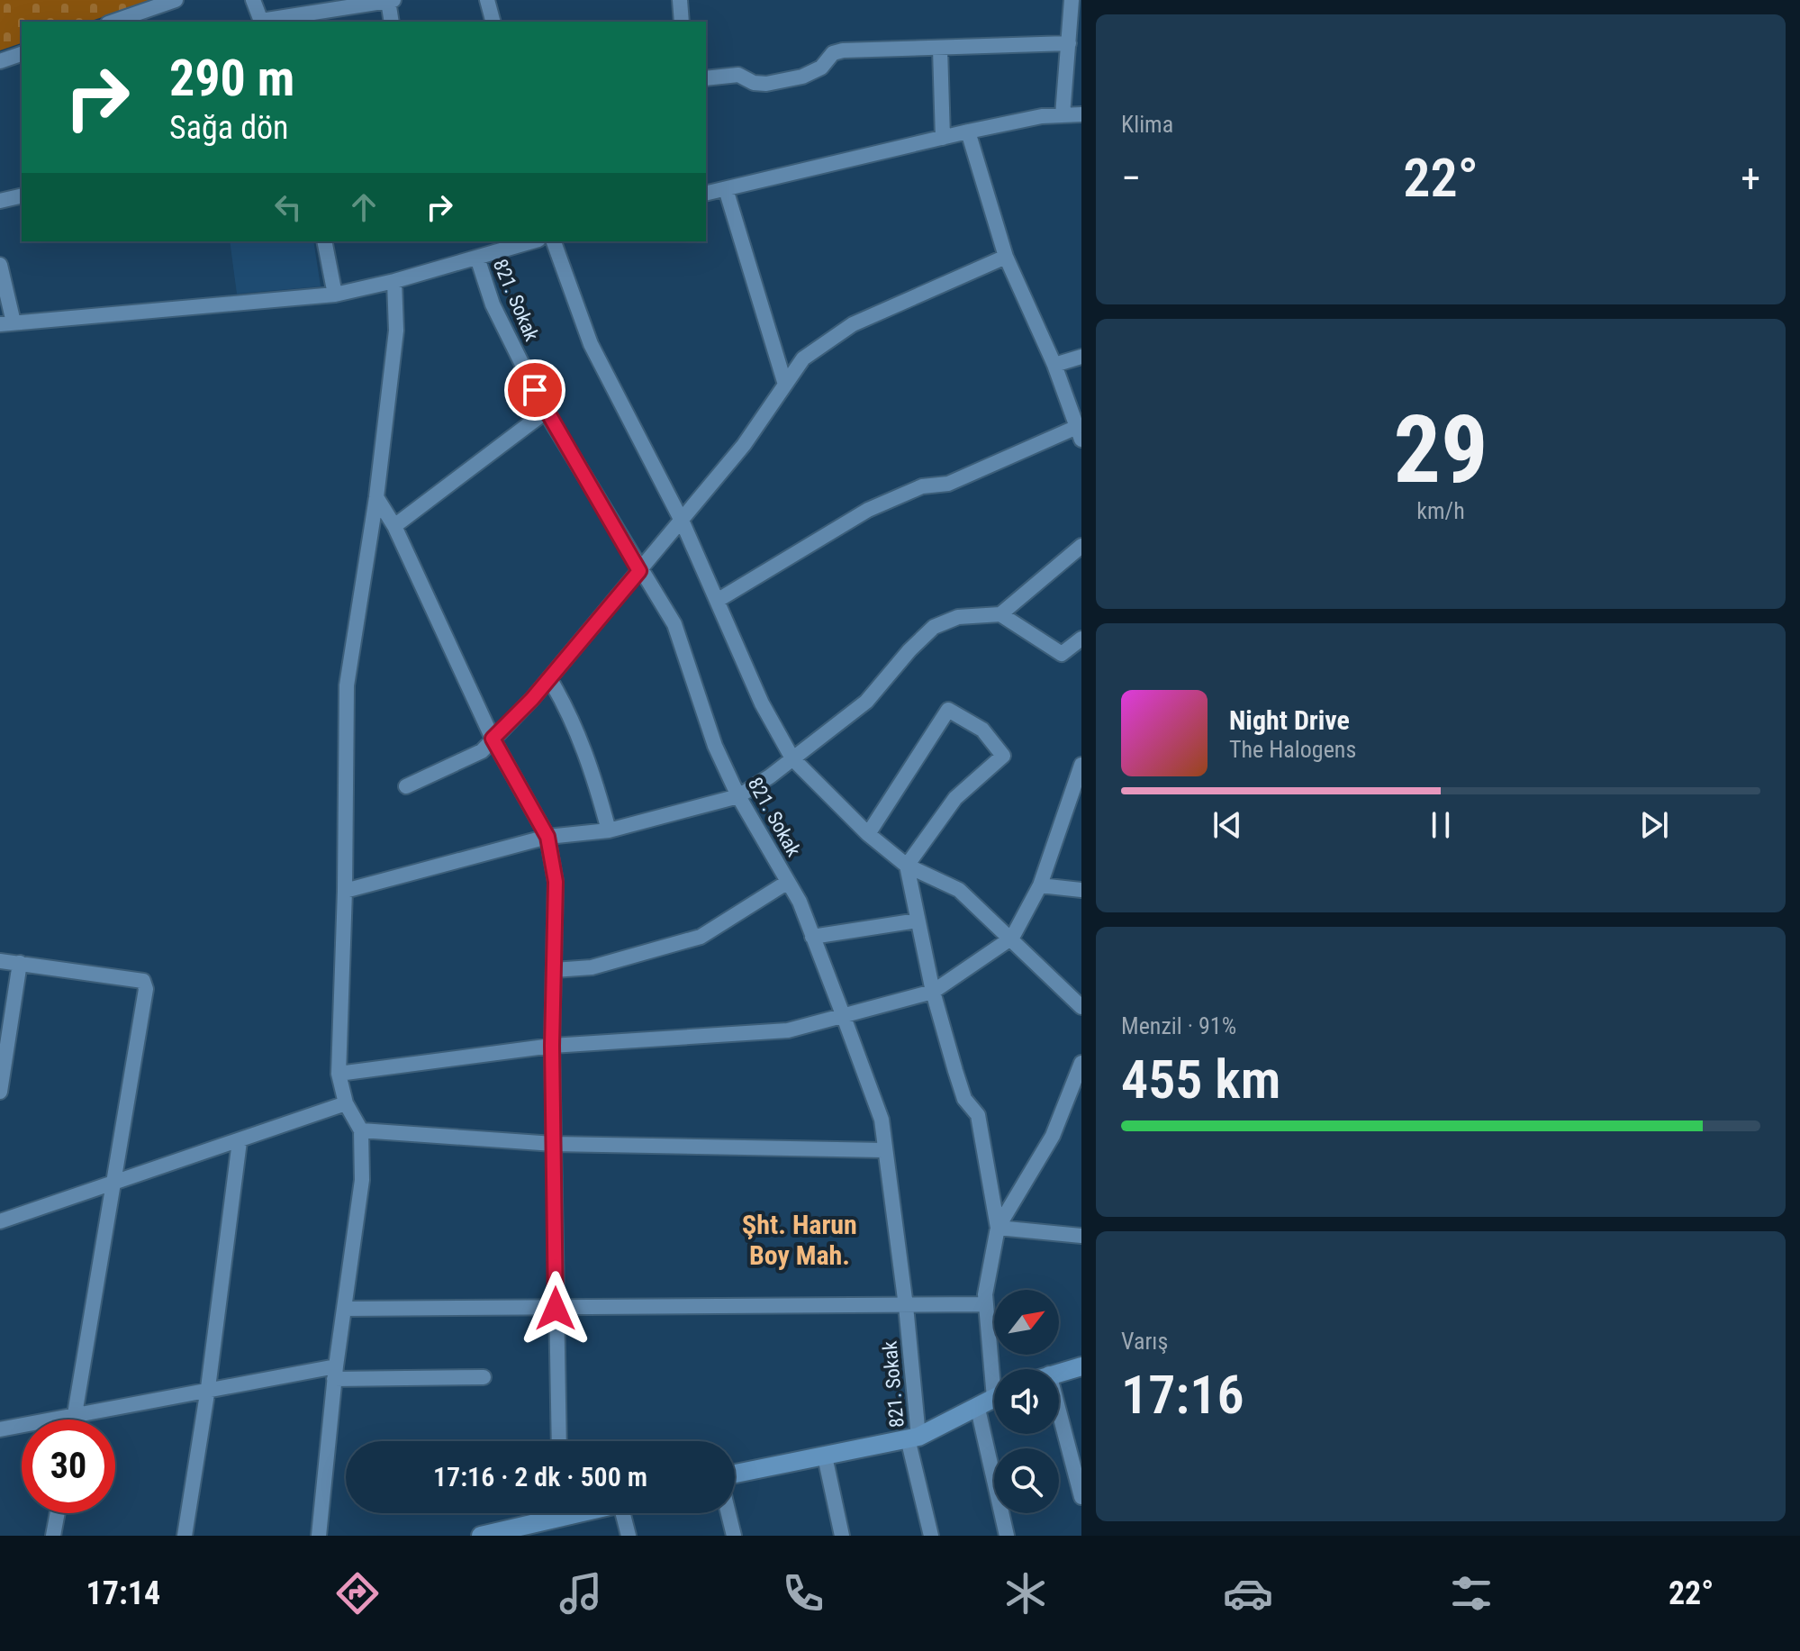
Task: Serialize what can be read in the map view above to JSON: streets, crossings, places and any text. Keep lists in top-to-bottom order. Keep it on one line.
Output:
{"streets":{"street":["821. Sokak"]},"districts":["Şht. Harun Boy Mah."],"north":"top right","page":{"tile":["Klima",["29","km/h"],["Menzil · 91%","455 km"],["Varış","17:16"]],"turn":["290 m","Sağa dön"],"heat":["−","22°","+"],"song":["Night Drive","The Halogens"],"limit":"30","trip":"17:16 · 2 dk · 500 m","tabs":["17:14","22°"]}}
